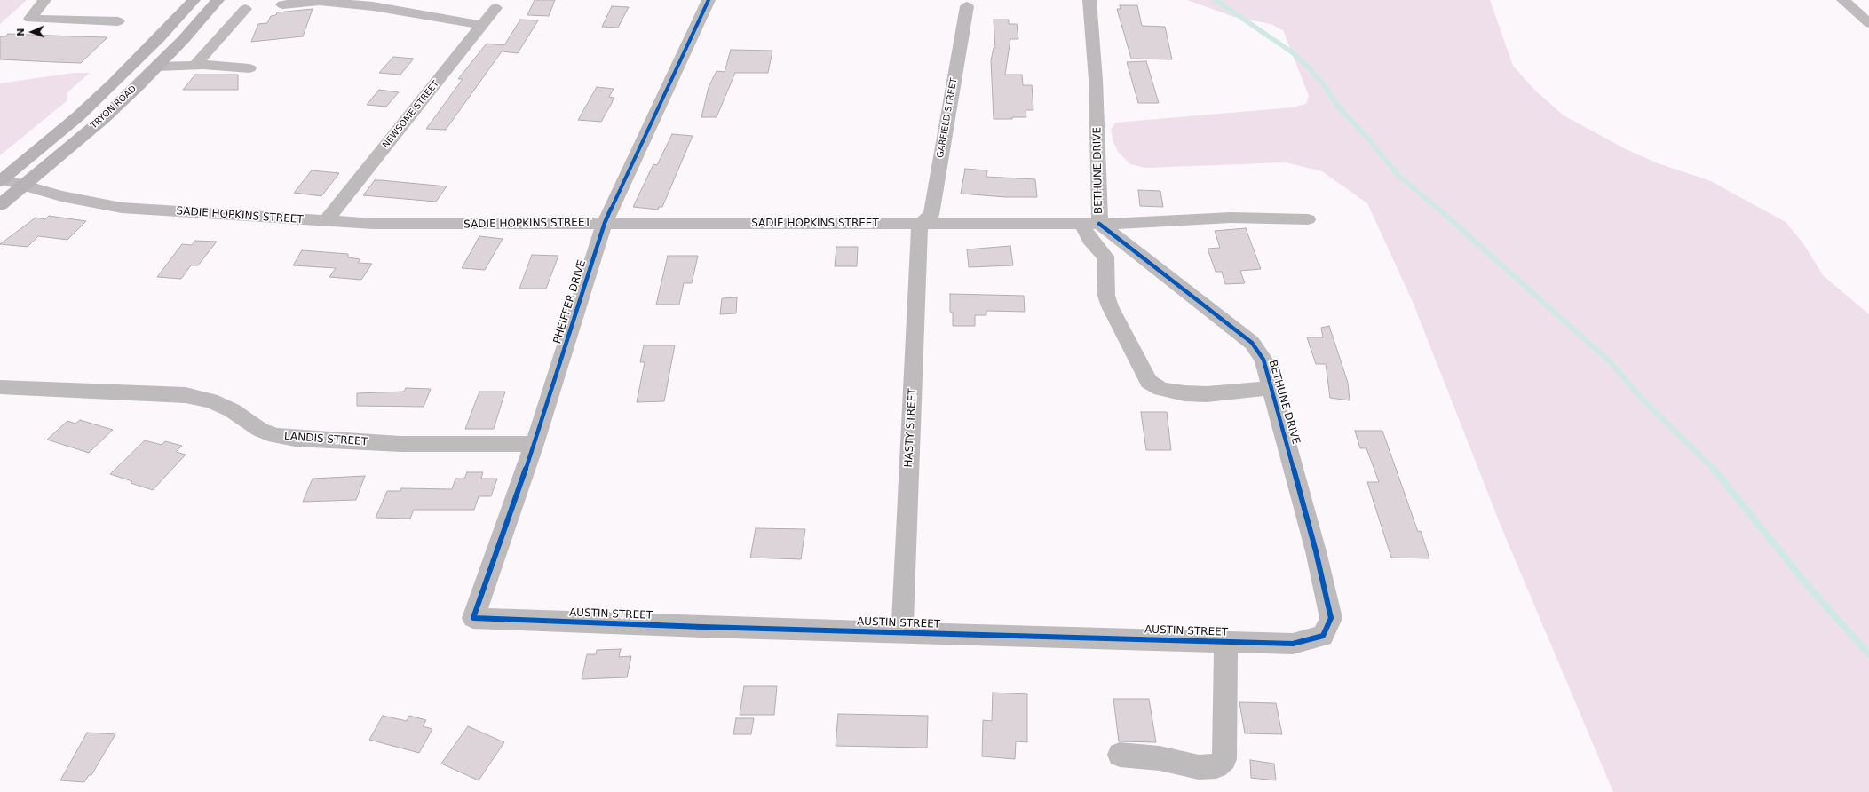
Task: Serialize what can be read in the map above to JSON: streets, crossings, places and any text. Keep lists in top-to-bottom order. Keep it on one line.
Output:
{"streets":{"main road":["TRYON ROAD"],"street":["NEWSOME STREET","GARFIELD STREET","BETHUNE DRIVE","SADIE HOPKINS STREET","PHEIFFER DRIVE","HASTY STREET","LANDIS STREET","AUSTIN STREET"]},"crossings":[["TRYON ROAD","SADIE HOPKINS STREET"],["NEWSOME STREET","SADIE HOPKINS STREET"],["GARFIELD STREET","SADIE HOPKINS STREET"],["GARFIELD STREET","HASTY STREET"],["BETHUNE DRIVE","SADIE HOPKINS STREET"],["BETHUNE DRIVE","AUSTIN STREET"],["SADIE HOPKINS STREET","PHEIFFER DRIVE"],["SADIE HOPKINS STREET","HASTY STREET"],["PHEIFFER DRIVE","LANDIS STREET"],["PHEIFFER DRIVE","AUSTIN STREET"],["HASTY STREET","AUSTIN STREET"]],"north":"left"}
